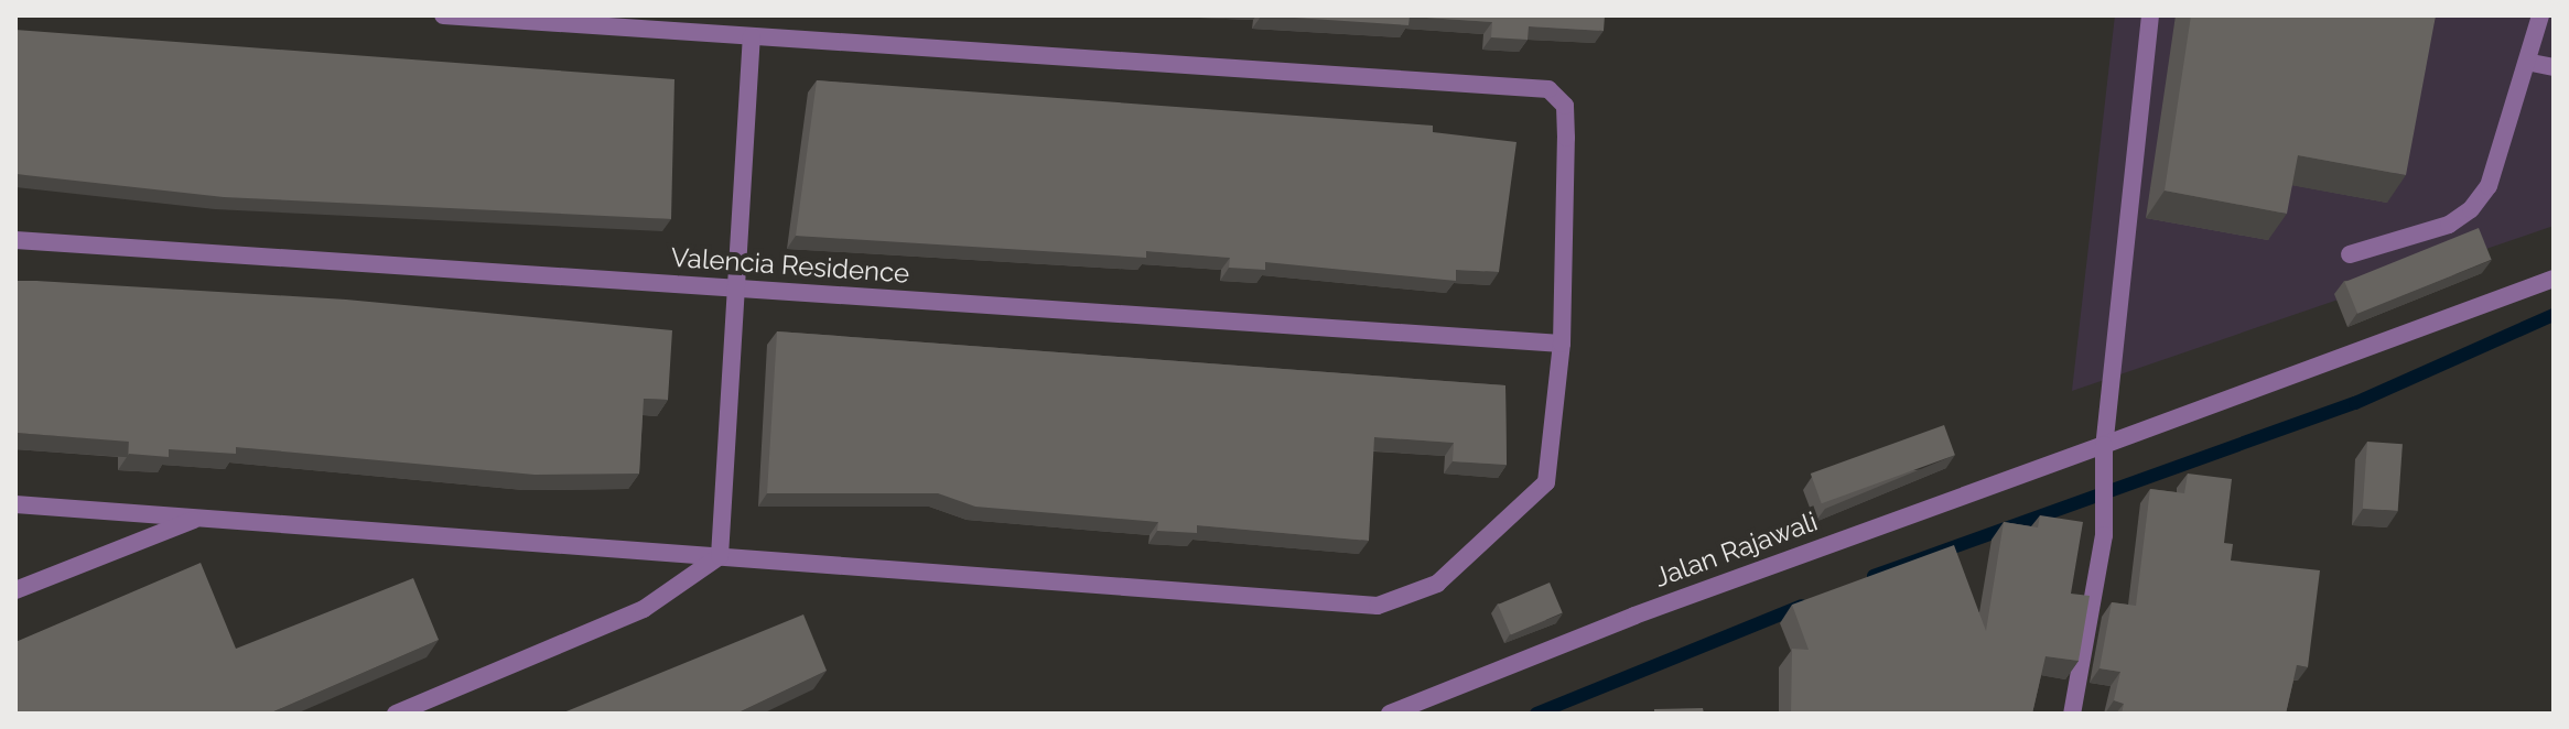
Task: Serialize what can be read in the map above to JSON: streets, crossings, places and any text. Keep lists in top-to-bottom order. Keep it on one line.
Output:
{"streets":{"street":["Valencia Residence","Jalan Rajawali"]}}
